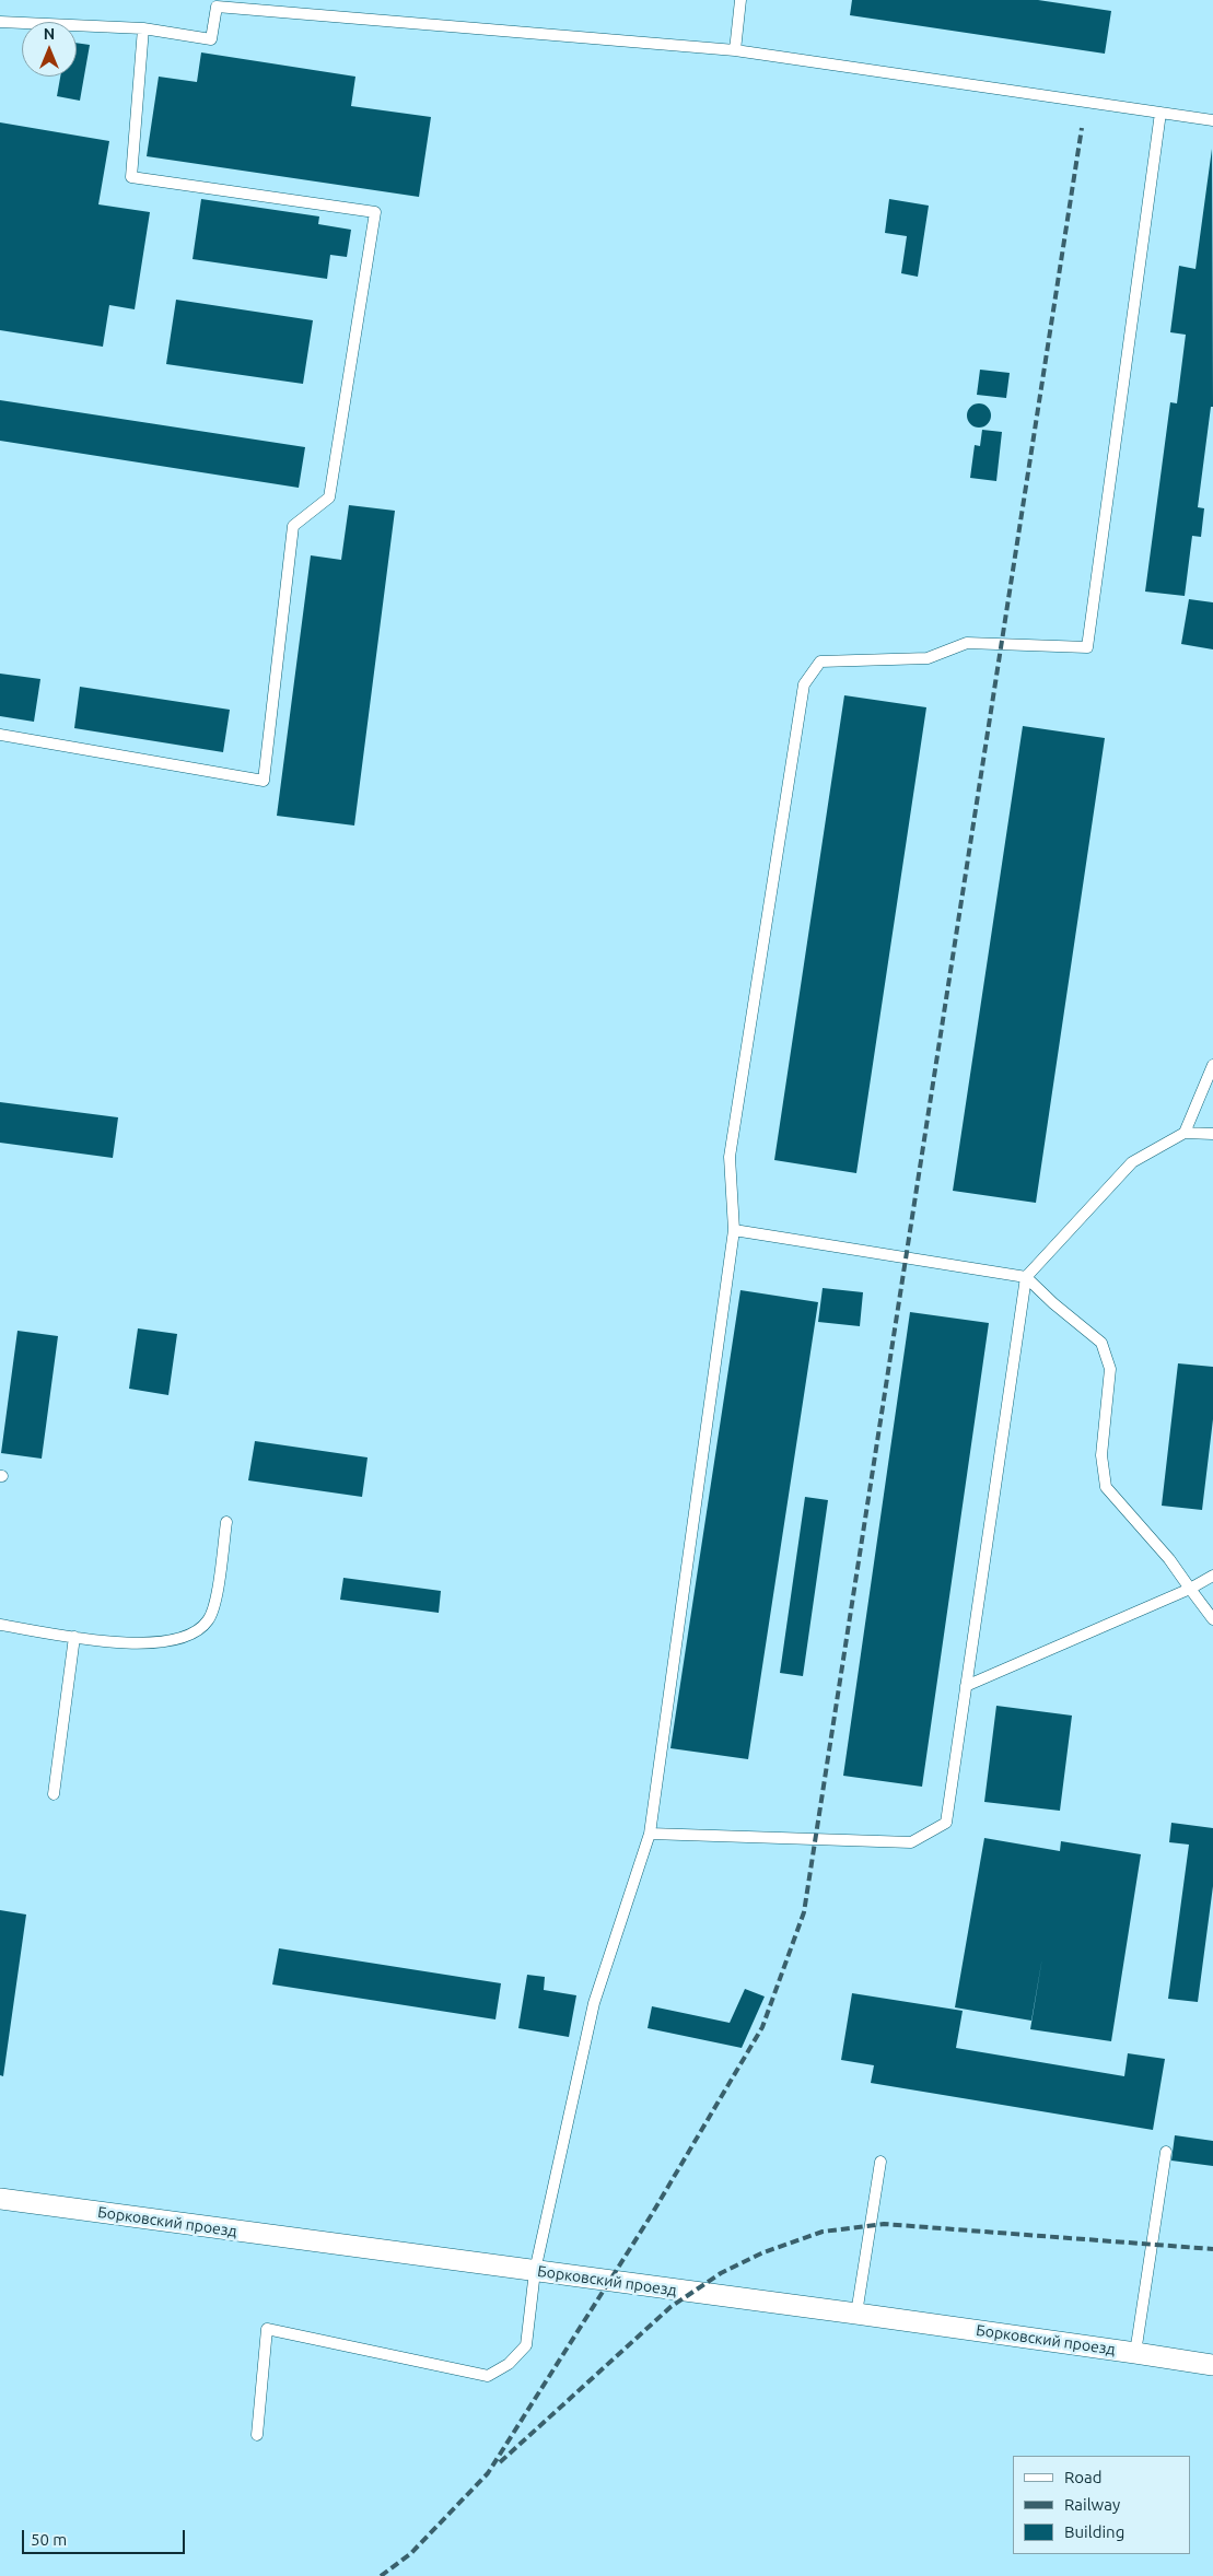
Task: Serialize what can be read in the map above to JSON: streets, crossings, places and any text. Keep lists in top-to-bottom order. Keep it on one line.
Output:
{"streets":{"street":["Борковский проезд"]},"legend":["Road","Railway","Building"],"scale_bar":"50 m","north":"top"}
